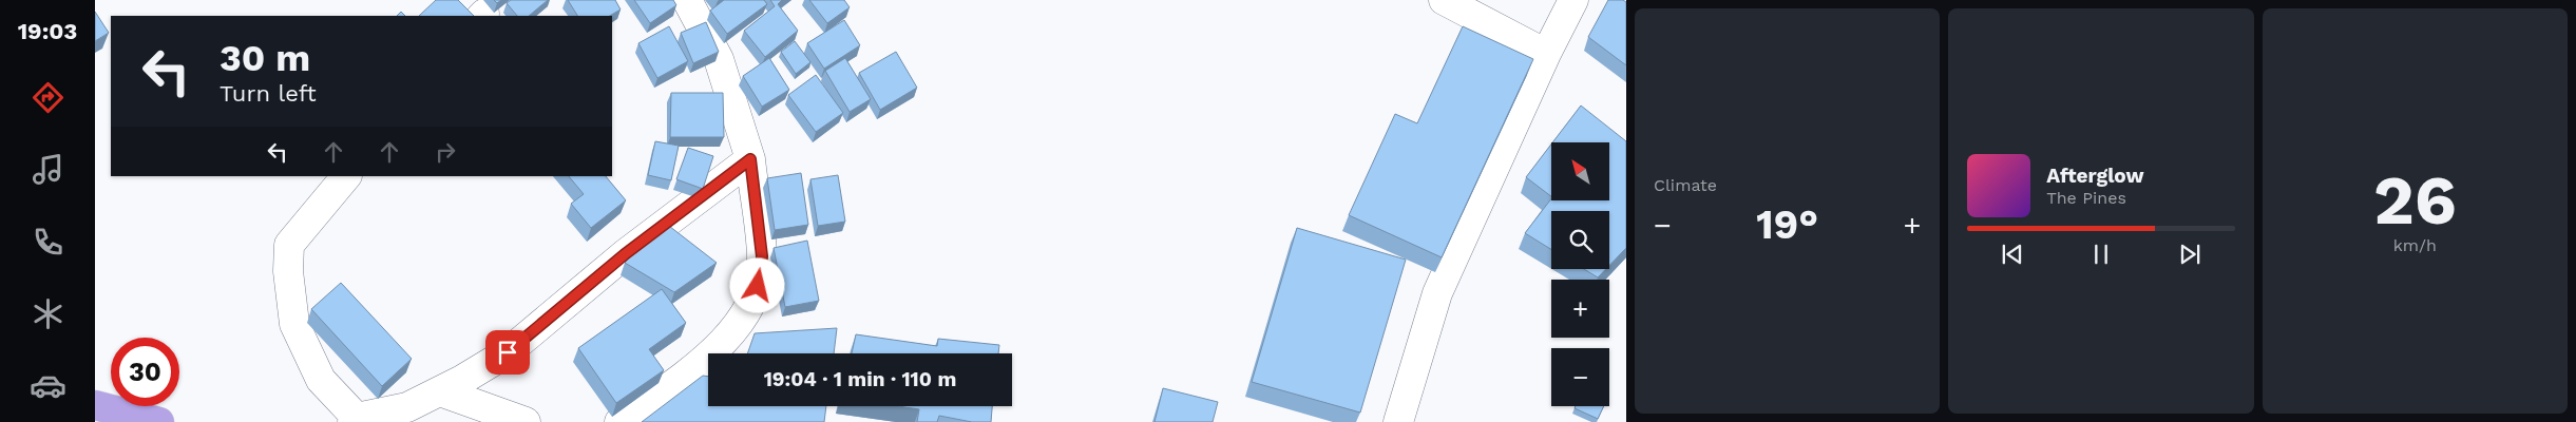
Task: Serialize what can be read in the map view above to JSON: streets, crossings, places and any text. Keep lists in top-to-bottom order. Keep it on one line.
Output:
{"north":"top left","page":{"tabs":"19:03","tile":["Climate",["26","km/h"]],"turn":["30 m","Turn left"],"map_buttons":["+","−"],"song":["Afterglow","The Pines"],"heat":["−","19°","+"],"limit":"30","trip":"19:04 · 1 min · 110 m"}}
